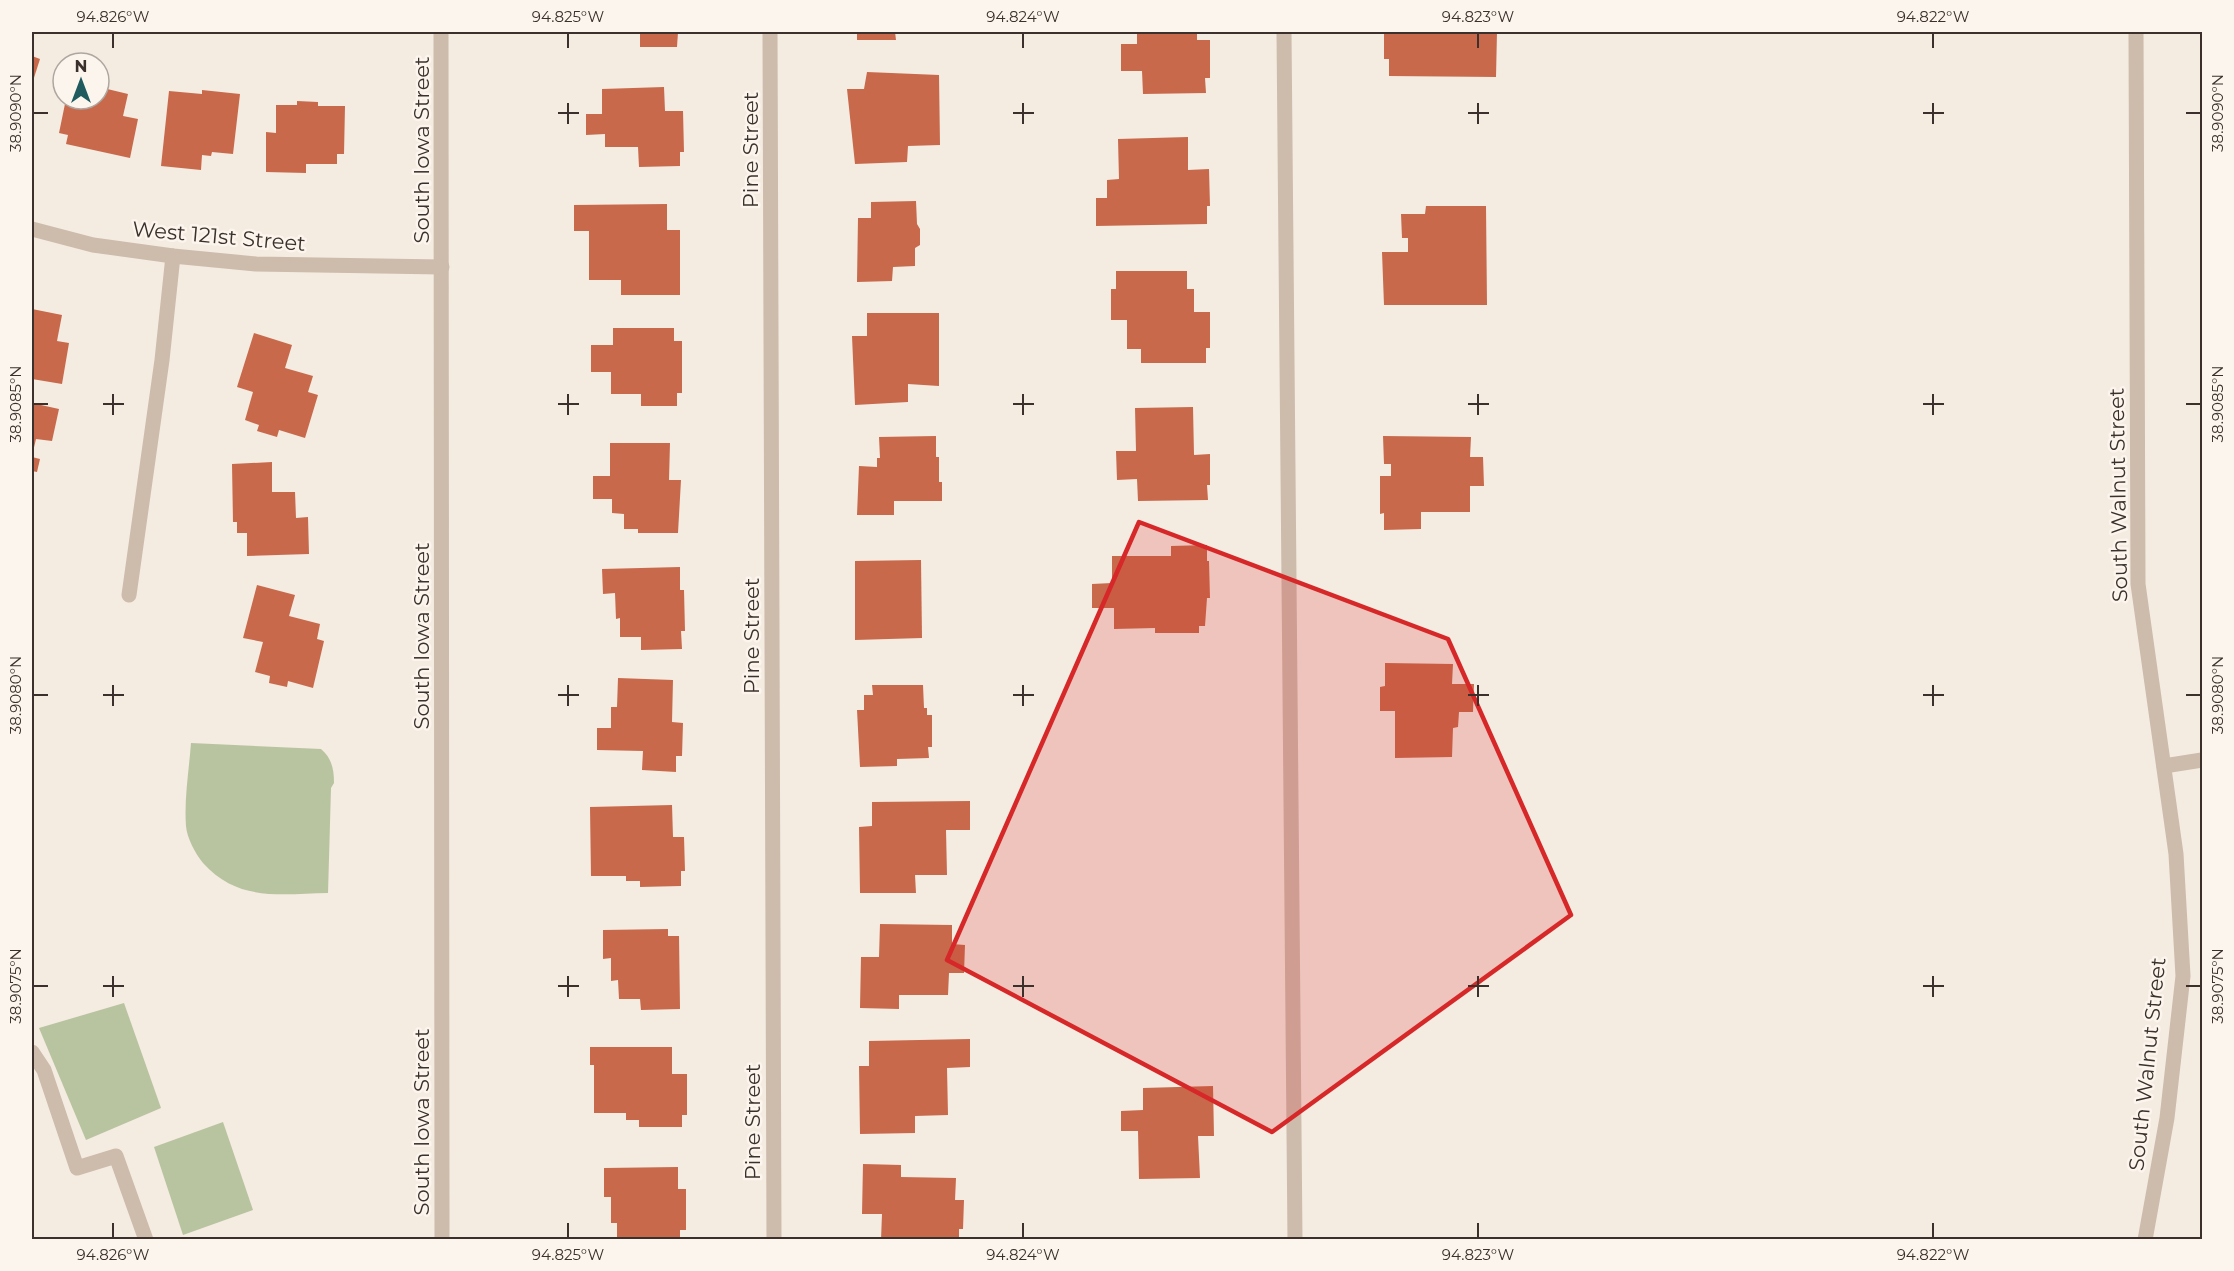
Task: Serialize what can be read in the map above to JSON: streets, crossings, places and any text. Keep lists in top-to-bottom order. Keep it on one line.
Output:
{"streets":{"street":["South Iowa Street","Pine Street","West 121st Street","South Walnut Street"]},"crossings":[["South Iowa Street","West 121st Street"]],"north":"top","coordinates":["94.826°W","94.825°W","94.824°W","94.823°W","94.822°W","38.9090°N","38.9085°N","38.9080°N","38.9075°N"]}
